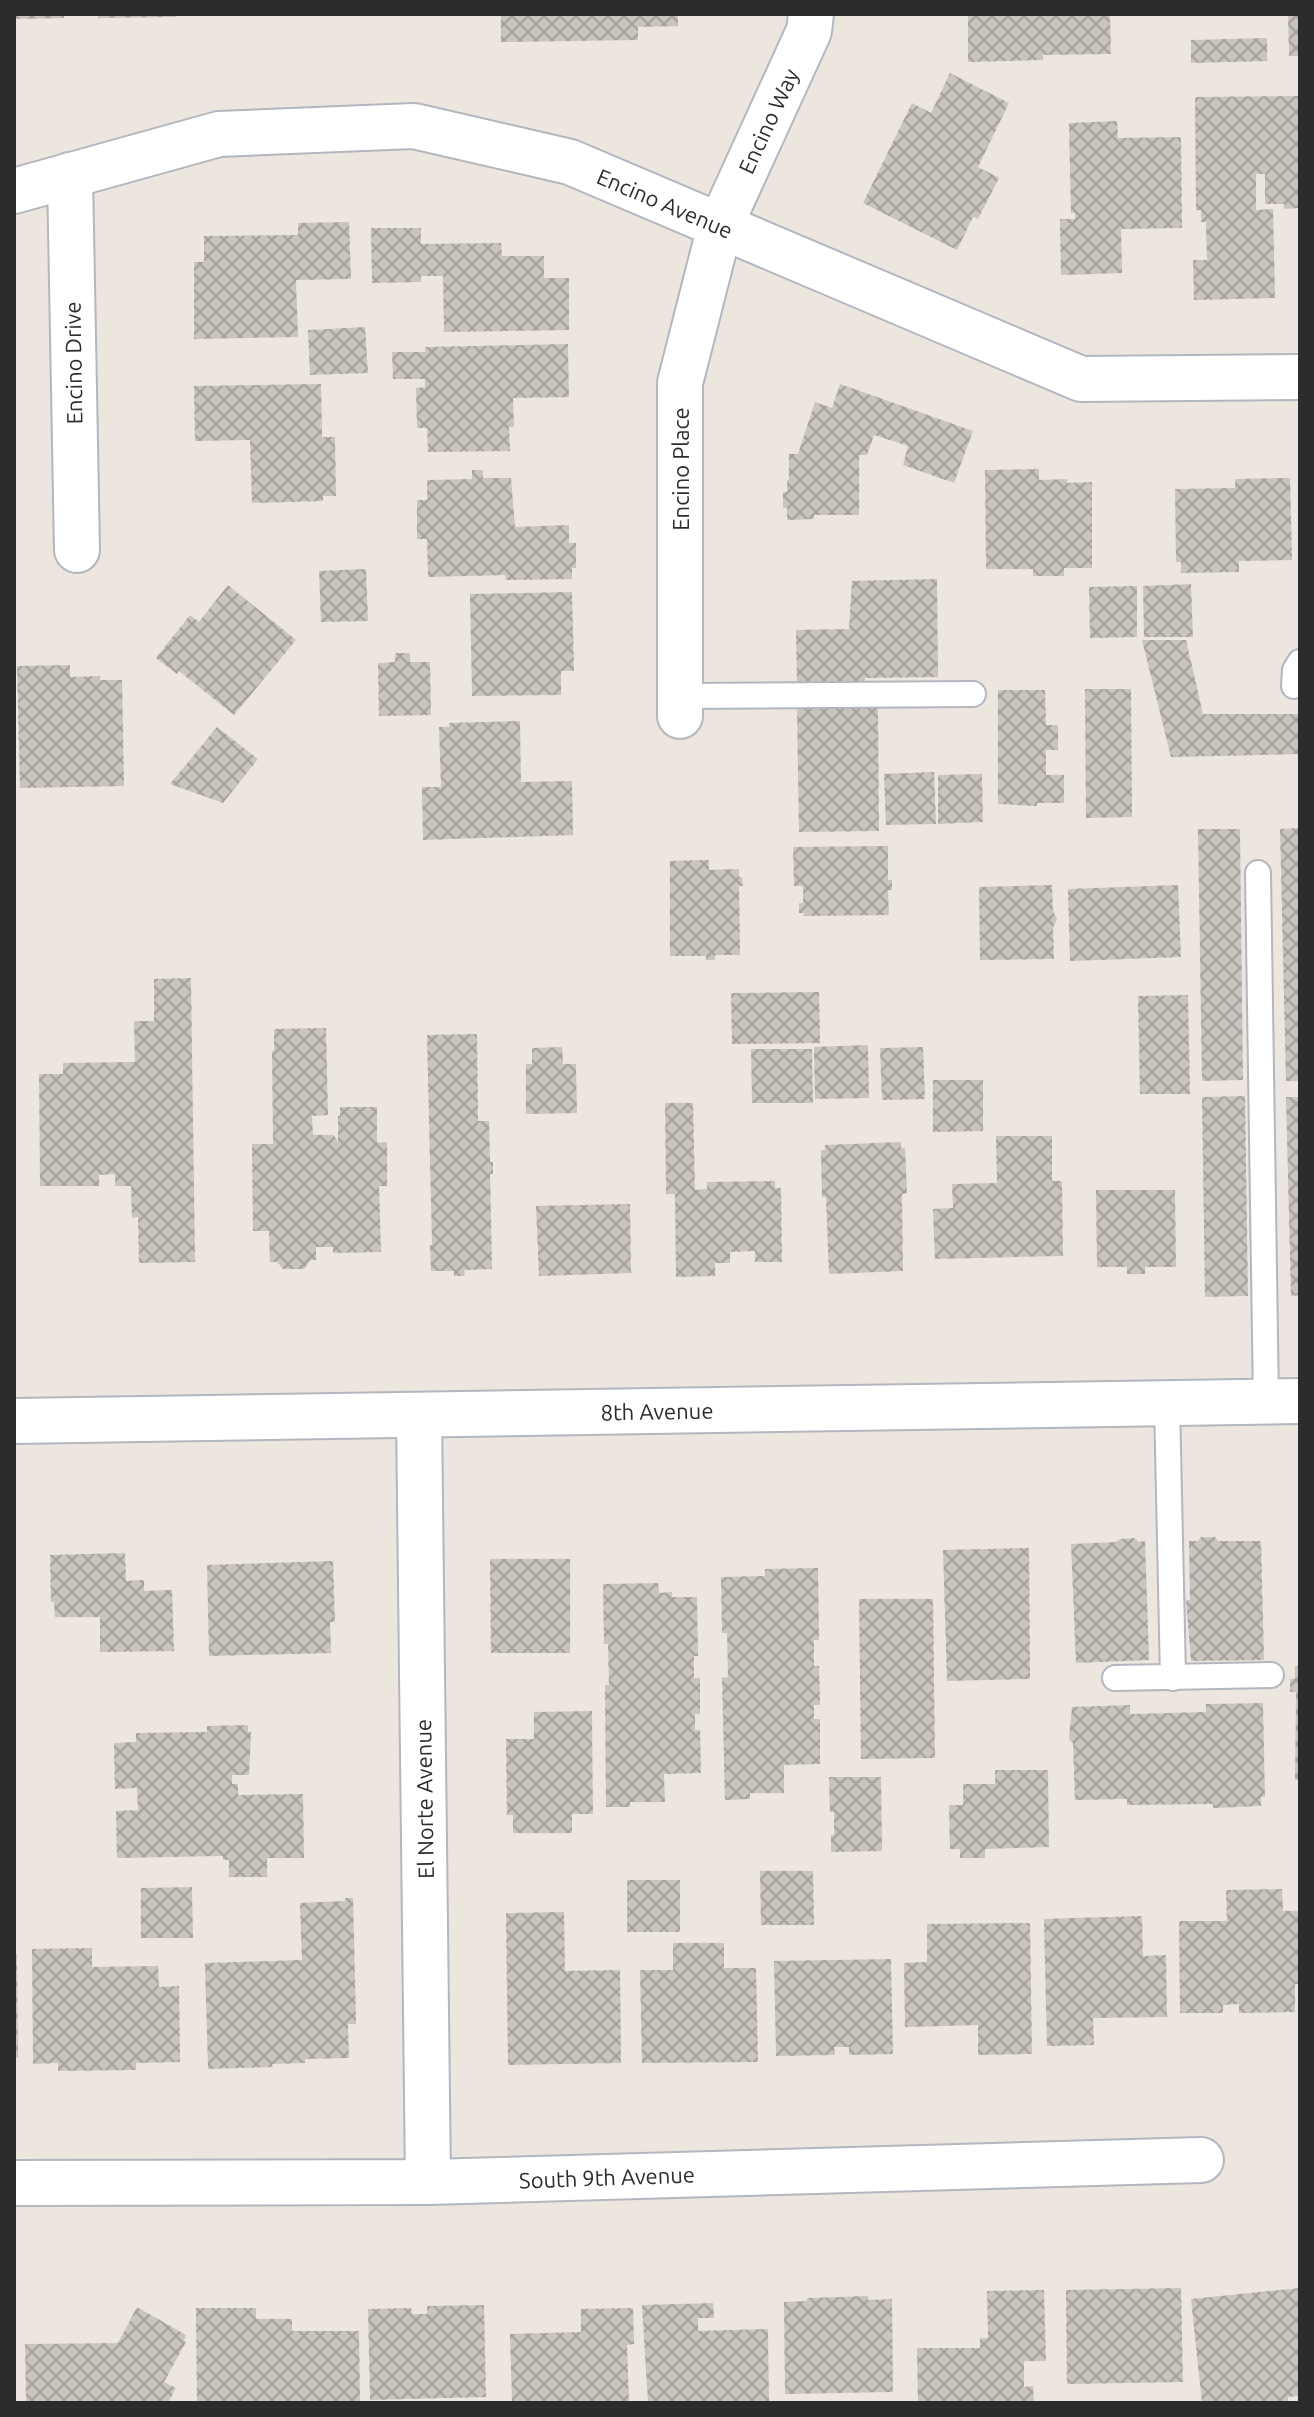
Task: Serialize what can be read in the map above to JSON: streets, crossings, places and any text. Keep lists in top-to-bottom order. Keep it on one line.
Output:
{"streets":{"street":["Encino Way","Encino Avenue","Encino Drive","Encino Place","8th Avenue","El Norte Avenue","South 9th Avenue"]},"crossings":[["Encino Way","Encino Avenue"],["Encino Way","Encino Place"],["Encino Avenue","Encino Drive"],["Encino Avenue","Encino Place"],["8th Avenue","El Norte Avenue"],["El Norte Avenue","South 9th Avenue"]]}
